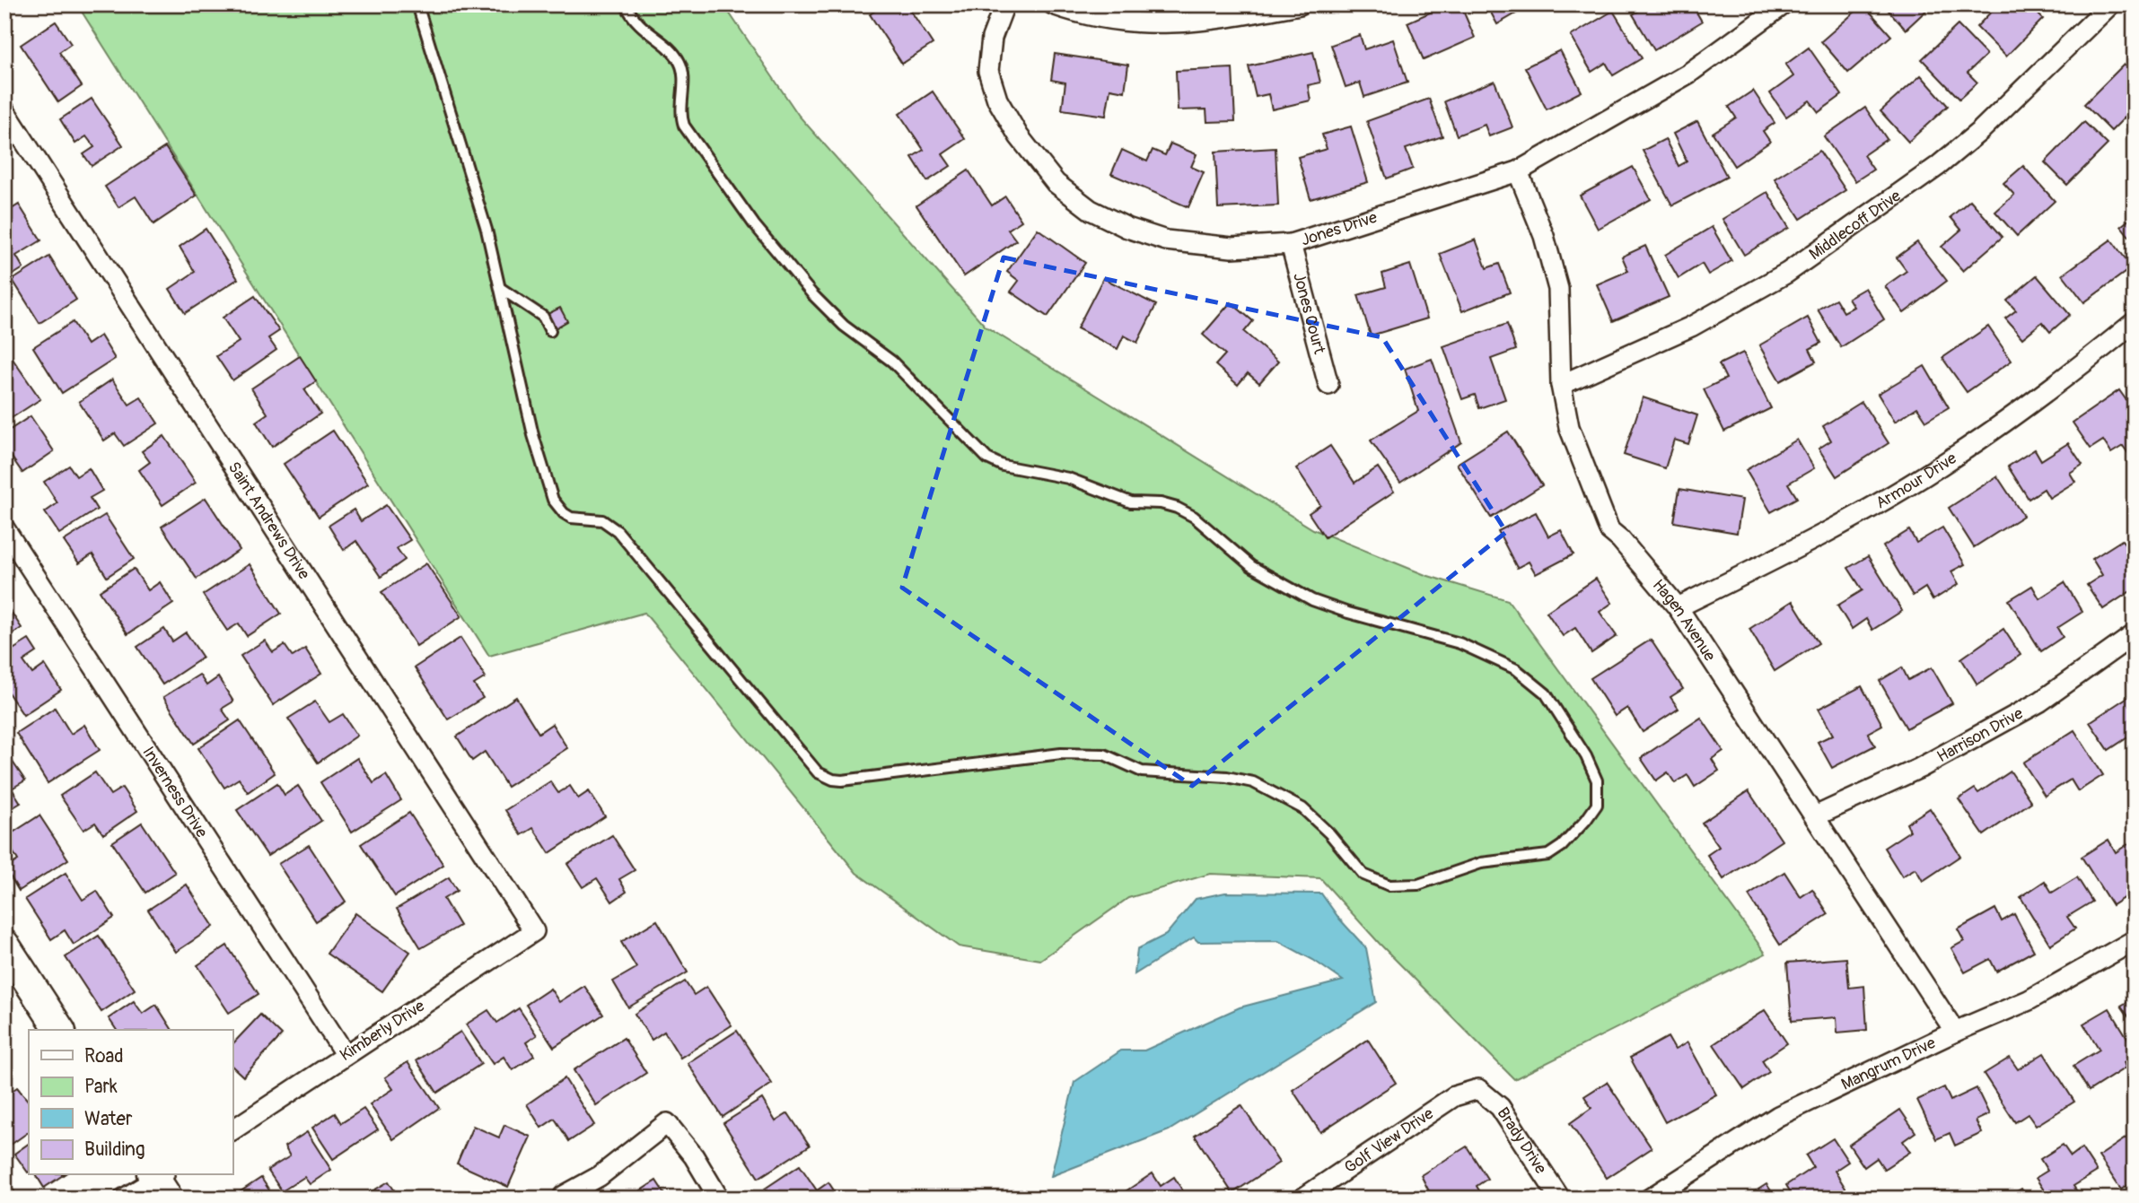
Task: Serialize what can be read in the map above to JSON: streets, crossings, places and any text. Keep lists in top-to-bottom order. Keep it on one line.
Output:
{"streets":{"street":["Middlecoff Drive","Jones Drive","Jones Court","Armour Drive","Saint Andrews Drive","Hagen Avenue","Harrison Drive","Inverness Drive","Kimberly Drive","Mangrum Drive","Golf View Drive","Brady Drive"]},"crossings":[["Middlecoff Drive","Hagen Avenue"],["Jones Drive","Jones Court"],["Jones Drive","Hagen Avenue"],["Armour Drive","Hagen Avenue"],["Saint Andrews Drive","Kimberly Drive"],["Hagen Avenue","Harrison Drive"],["Hagen Avenue","Mangrum Drive"],["Inverness Drive","Kimberly Drive"],["Golf View Drive","Brady Drive"]],"legend":["Road","Park","Water","Building"]}
